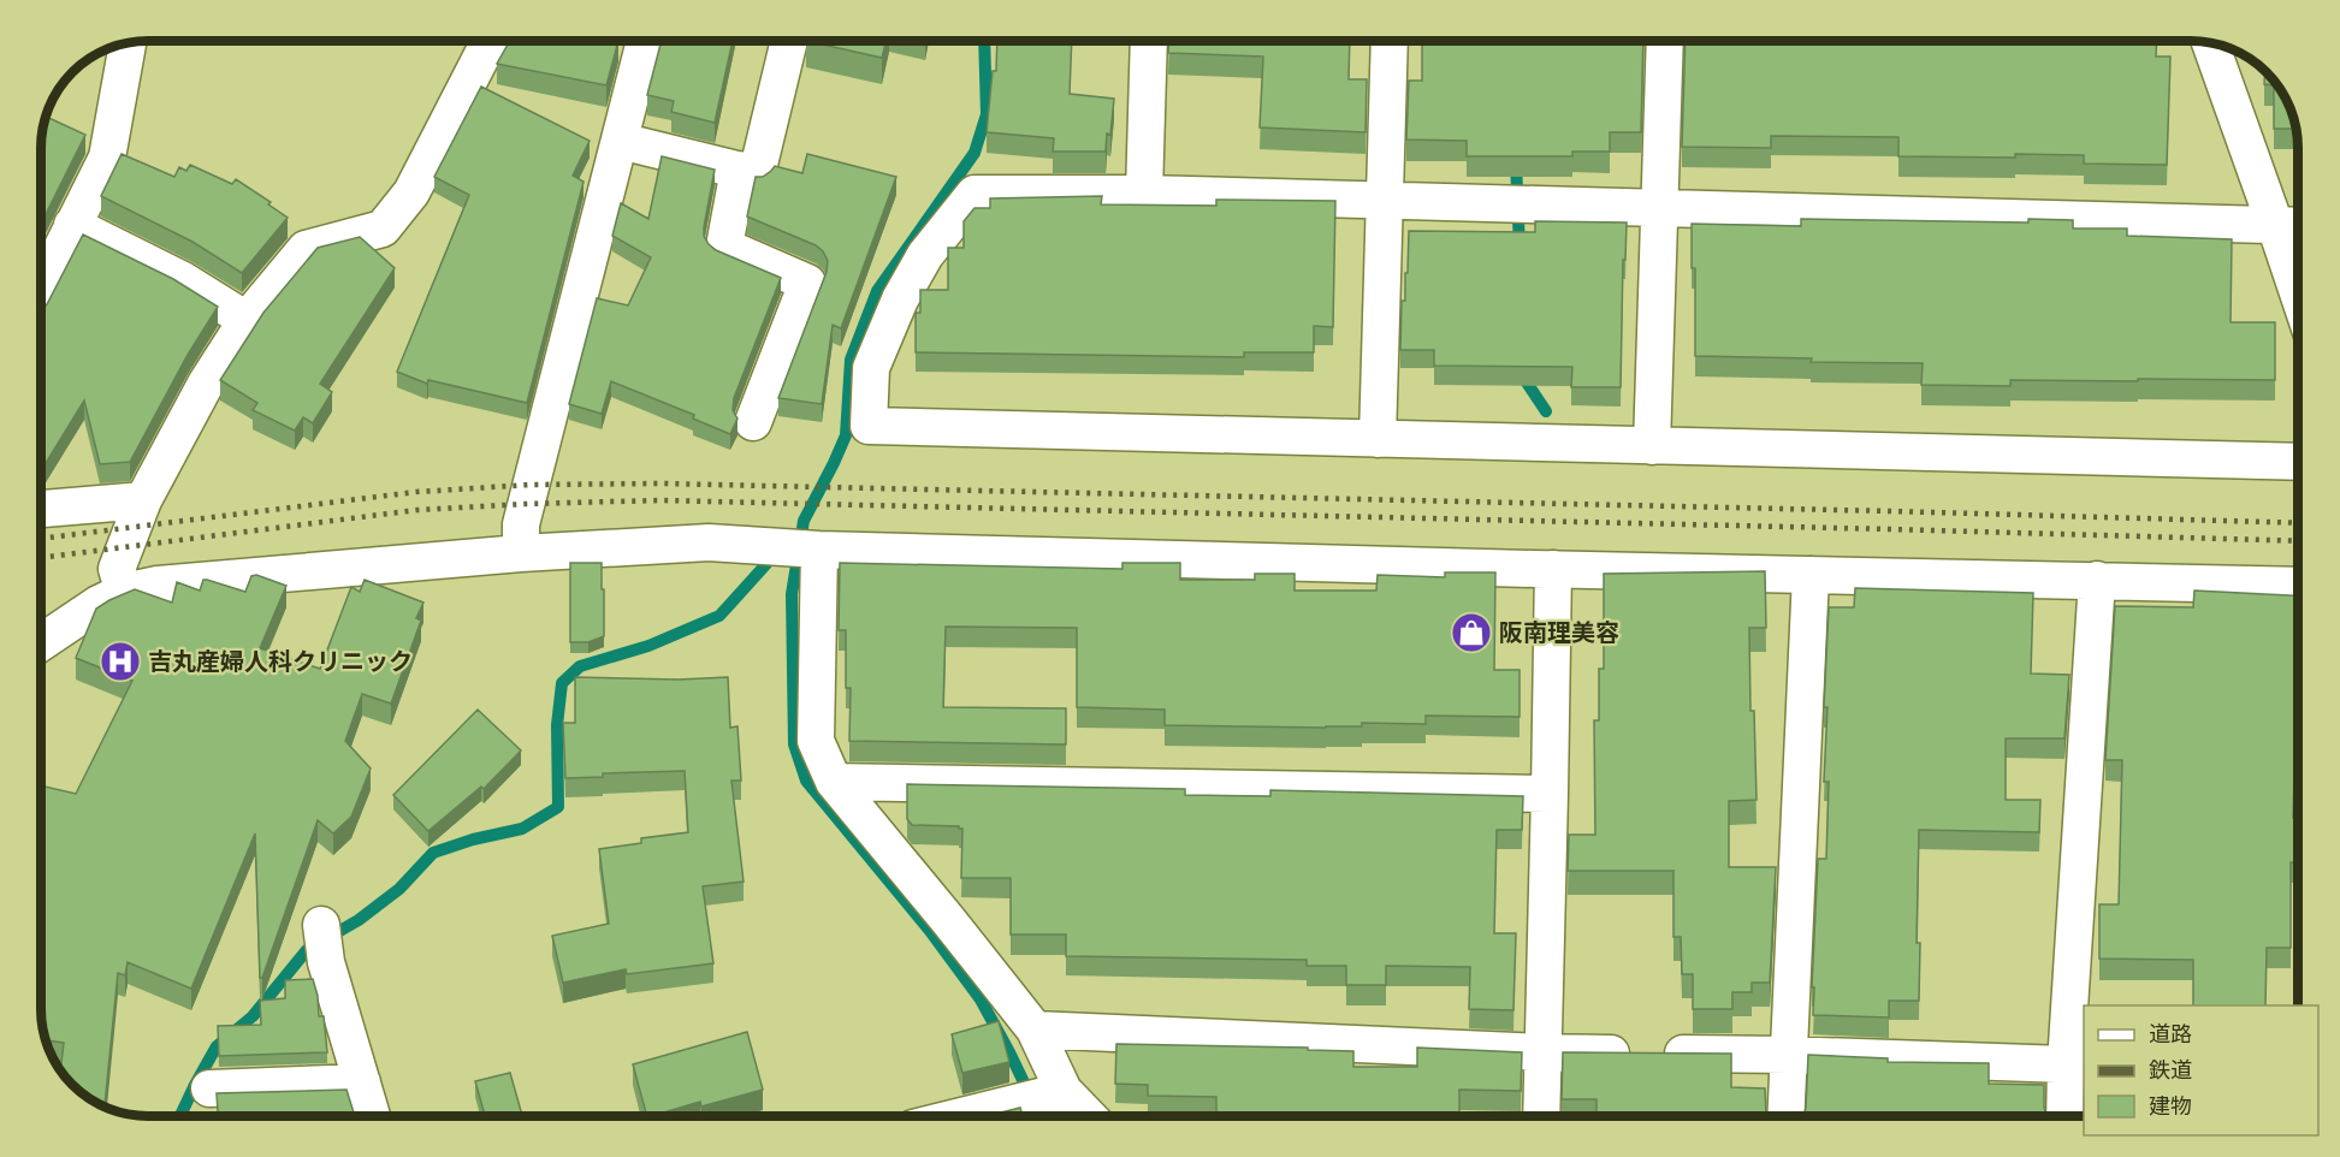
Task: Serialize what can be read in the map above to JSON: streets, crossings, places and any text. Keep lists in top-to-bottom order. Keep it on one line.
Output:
{"places":{"shop":["阪南理美容"],"hospital":["吉丸産婦人科クリニック"]},"legend":["道路","鉄道","建物"]}
